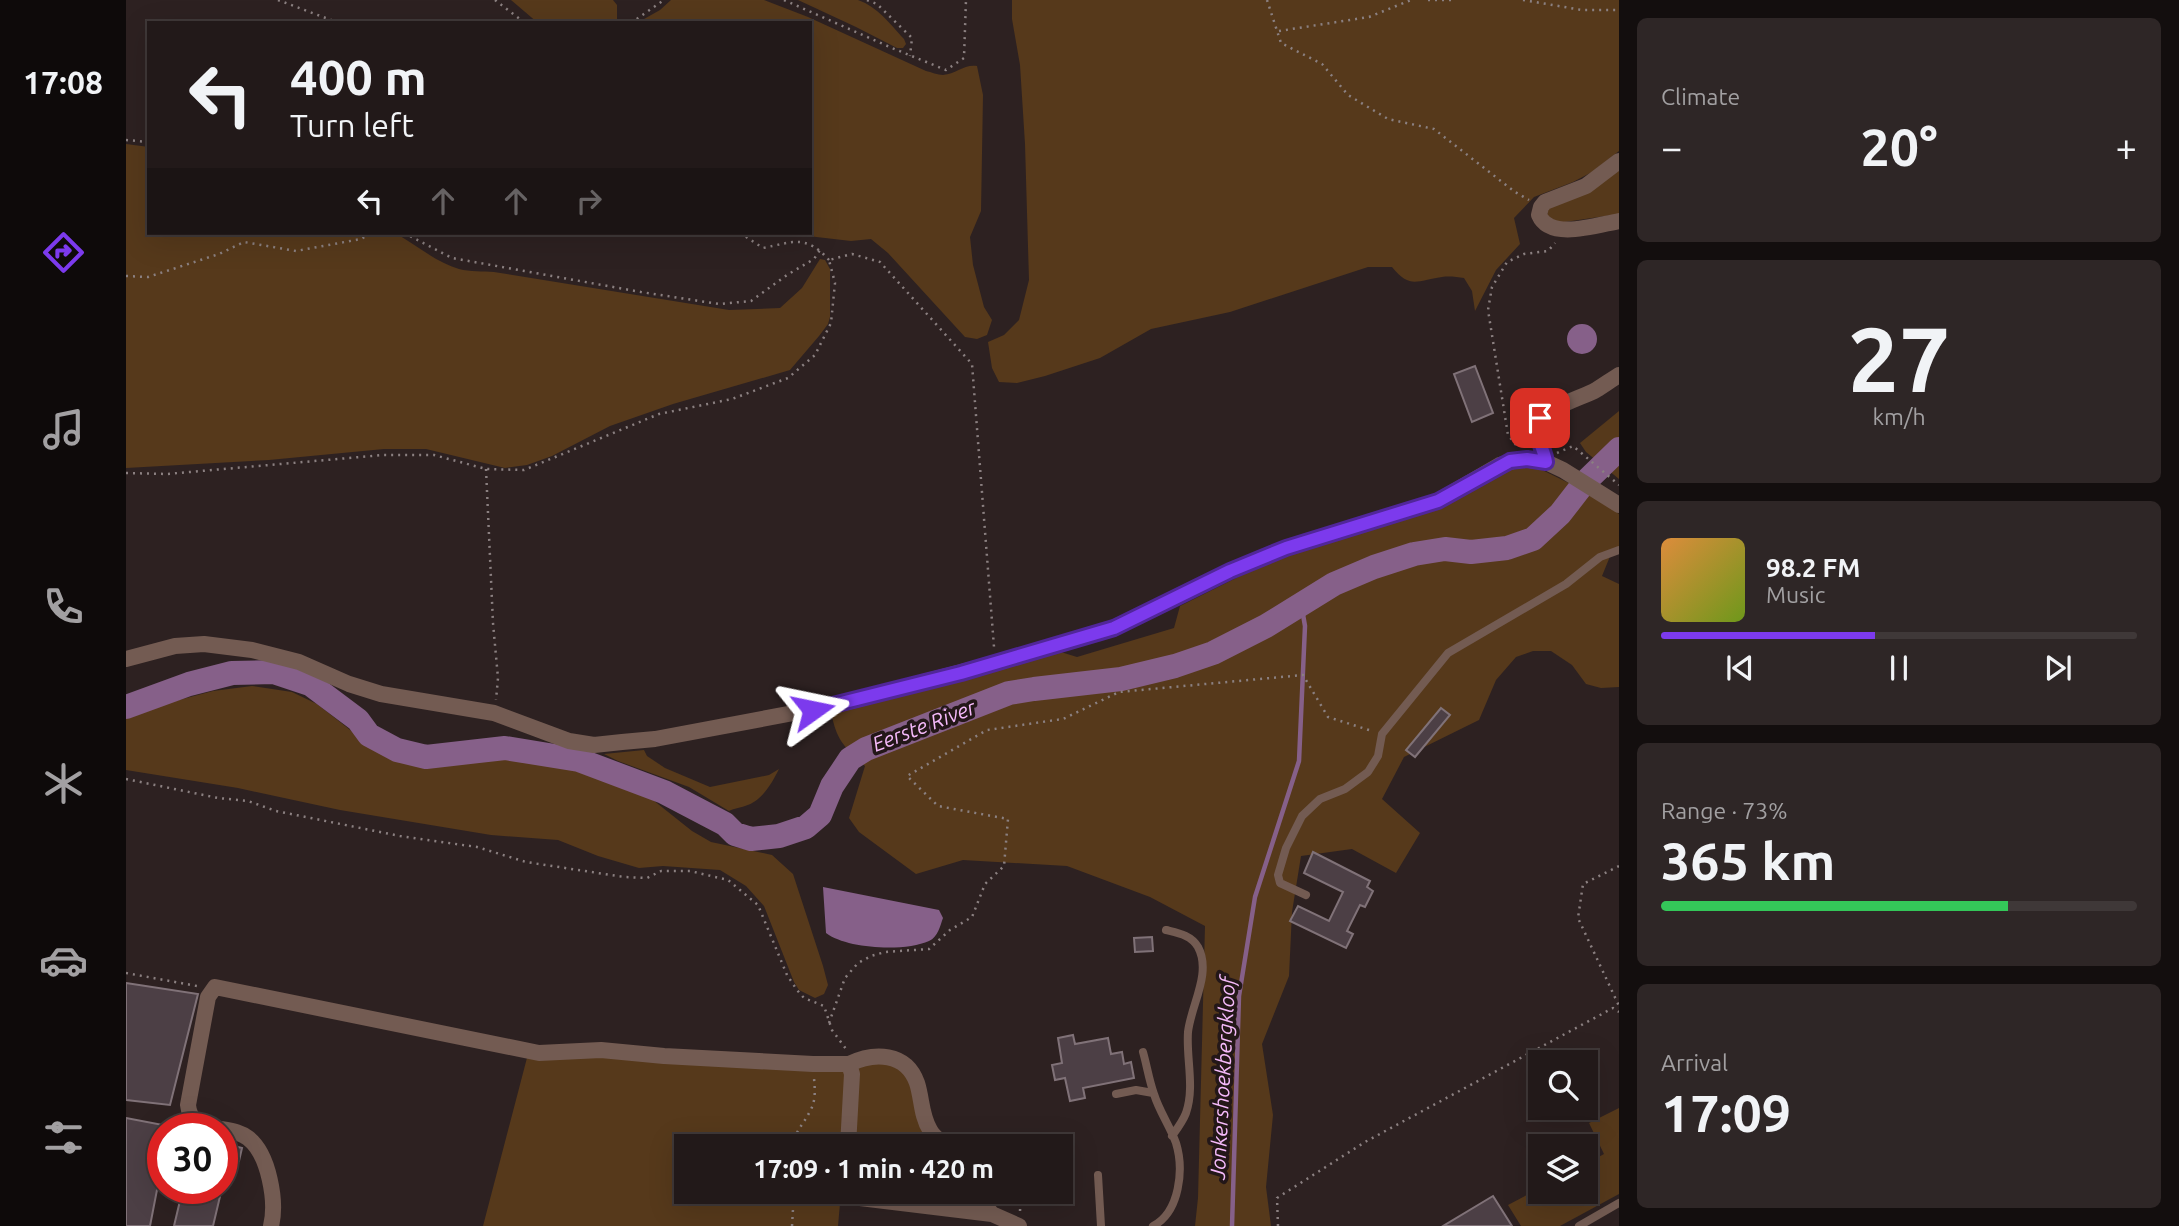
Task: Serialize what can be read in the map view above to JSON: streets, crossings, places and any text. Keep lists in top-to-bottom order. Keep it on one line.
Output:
{"water":["Eerste River","Jonkershoekbergkloof"],"page":{"tabs":"17:08","tile":["Climate",["27","km/h"],["Range · 73%","365 km"],["Arrival","17:09"]],"turn":["400 m","Turn left"],"heat":["−","20°","+"],"song":["98.2 FM","Music"],"limit":"30","trip":"17:09 · 1 min · 420 m"}}
